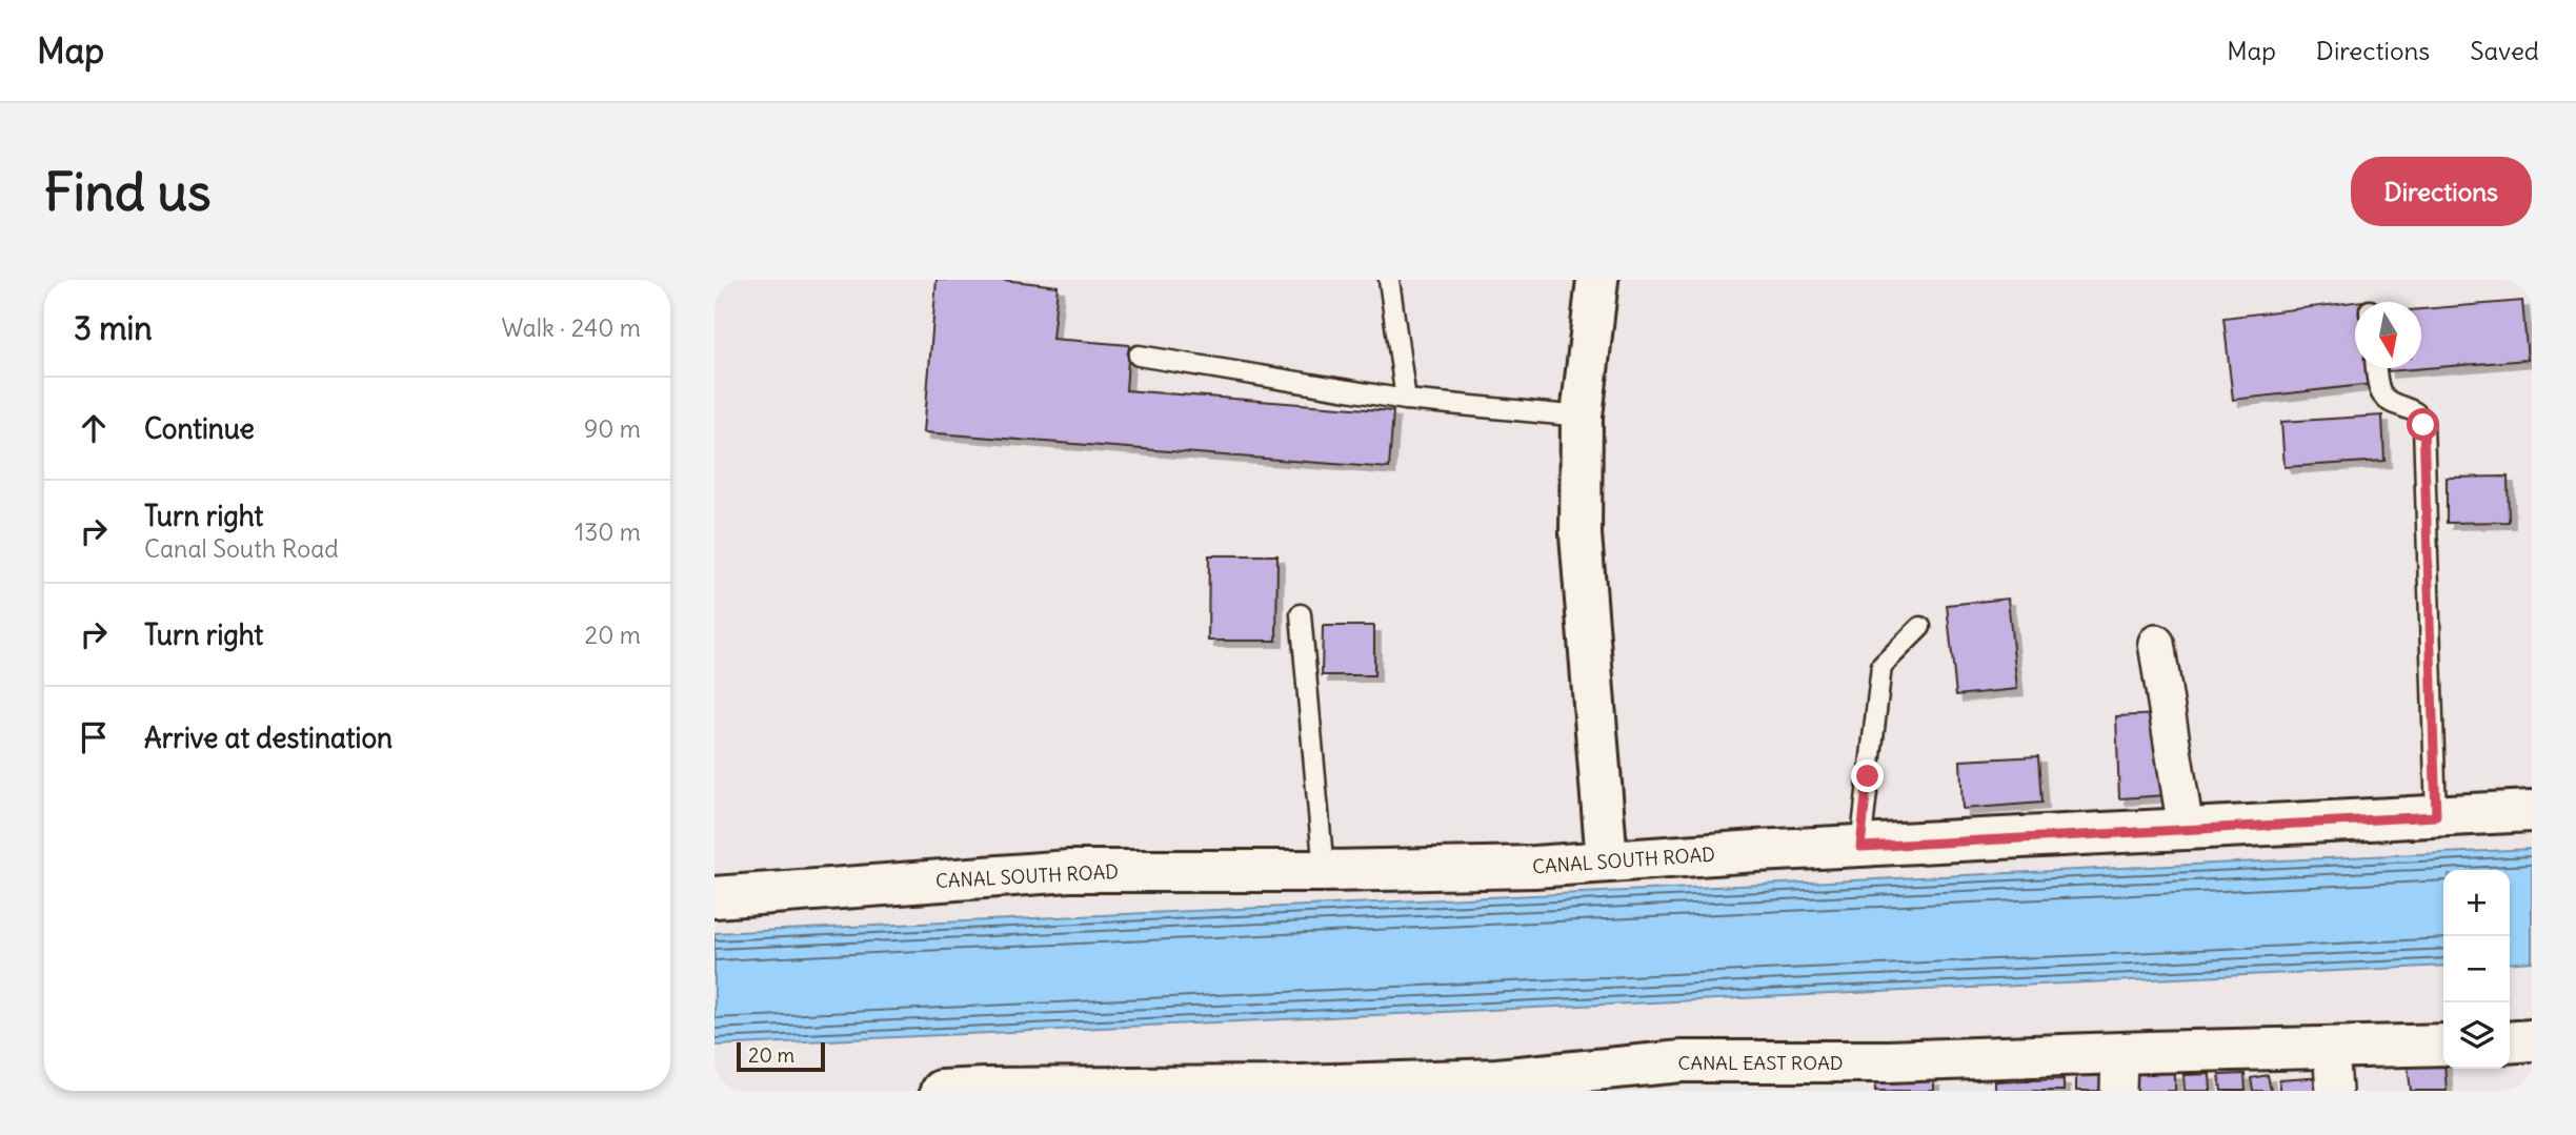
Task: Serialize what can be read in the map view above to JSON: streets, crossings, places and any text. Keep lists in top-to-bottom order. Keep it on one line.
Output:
{"streets":{"street":["CANAL SOUTH ROAD","CANAL EAST ROAD"]},"scale_bar":"20 m","north":"bottom","page":{"header":"Map","nav":["Map","Directions","Saved"],"buttons":"Directions","title":"Find us","heading":["3 min","Walk · 240 m"],"list":[["Continue","90 m"],["Turn right","Canal South Road","130 m"],["Turn right","20 m"],"Arrive at destination"],"map_buttons":["+","−"],"scale":"20 m"}}
